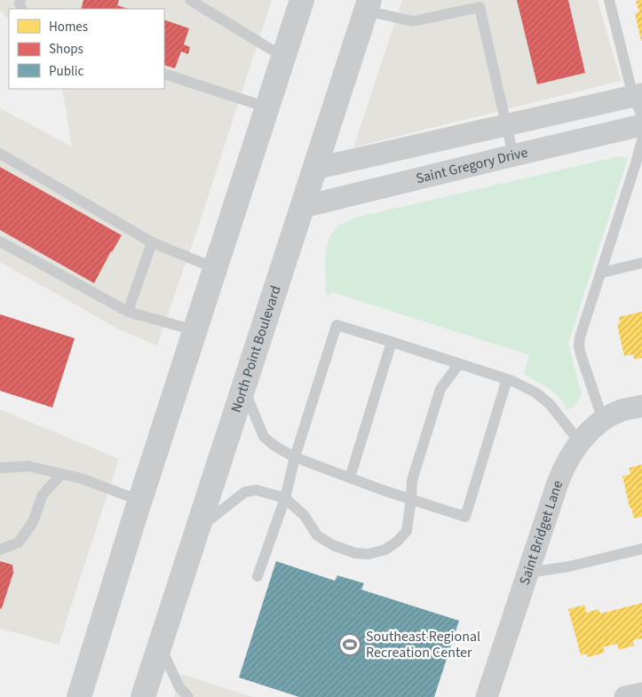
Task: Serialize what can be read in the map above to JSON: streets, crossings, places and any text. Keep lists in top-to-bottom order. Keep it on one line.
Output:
{"streets":{"main road":["North Point Boulevard"],"street":["Saint Gregory Drive","Saint Bridget Lane"]},"crossings":[["Saint Gregory Drive","North Point Boulevard"]],"places":{"sports":["Southeast Regional Recreation Center"]},"legend":["Homes","Shops","Public"]}
